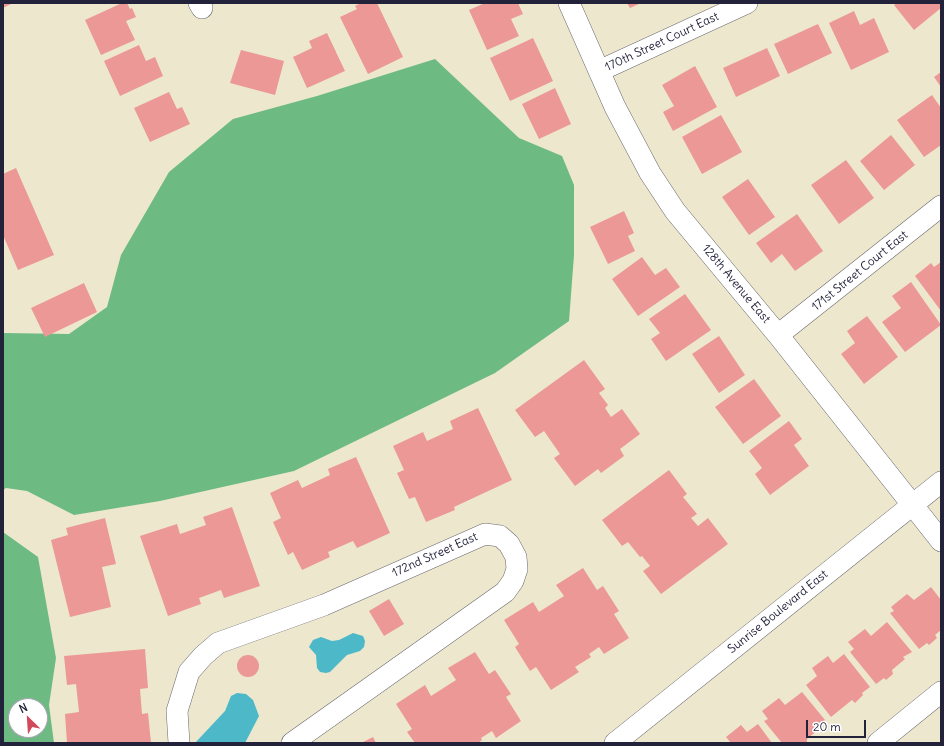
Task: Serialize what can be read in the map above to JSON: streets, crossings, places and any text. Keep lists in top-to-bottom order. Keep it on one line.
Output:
{"streets":{"street":["170th Street Court East","171st Street Court East","128th Avenue East","172nd Street East","Sunrise Boulevard East"]},"crossings":[["170th Street Court East","128th Avenue East"],["171st Street Court East","128th Avenue East"],["128th Avenue East","Sunrise Boulevard East"]],"scale_bar":"20 m","north":"top left"}
